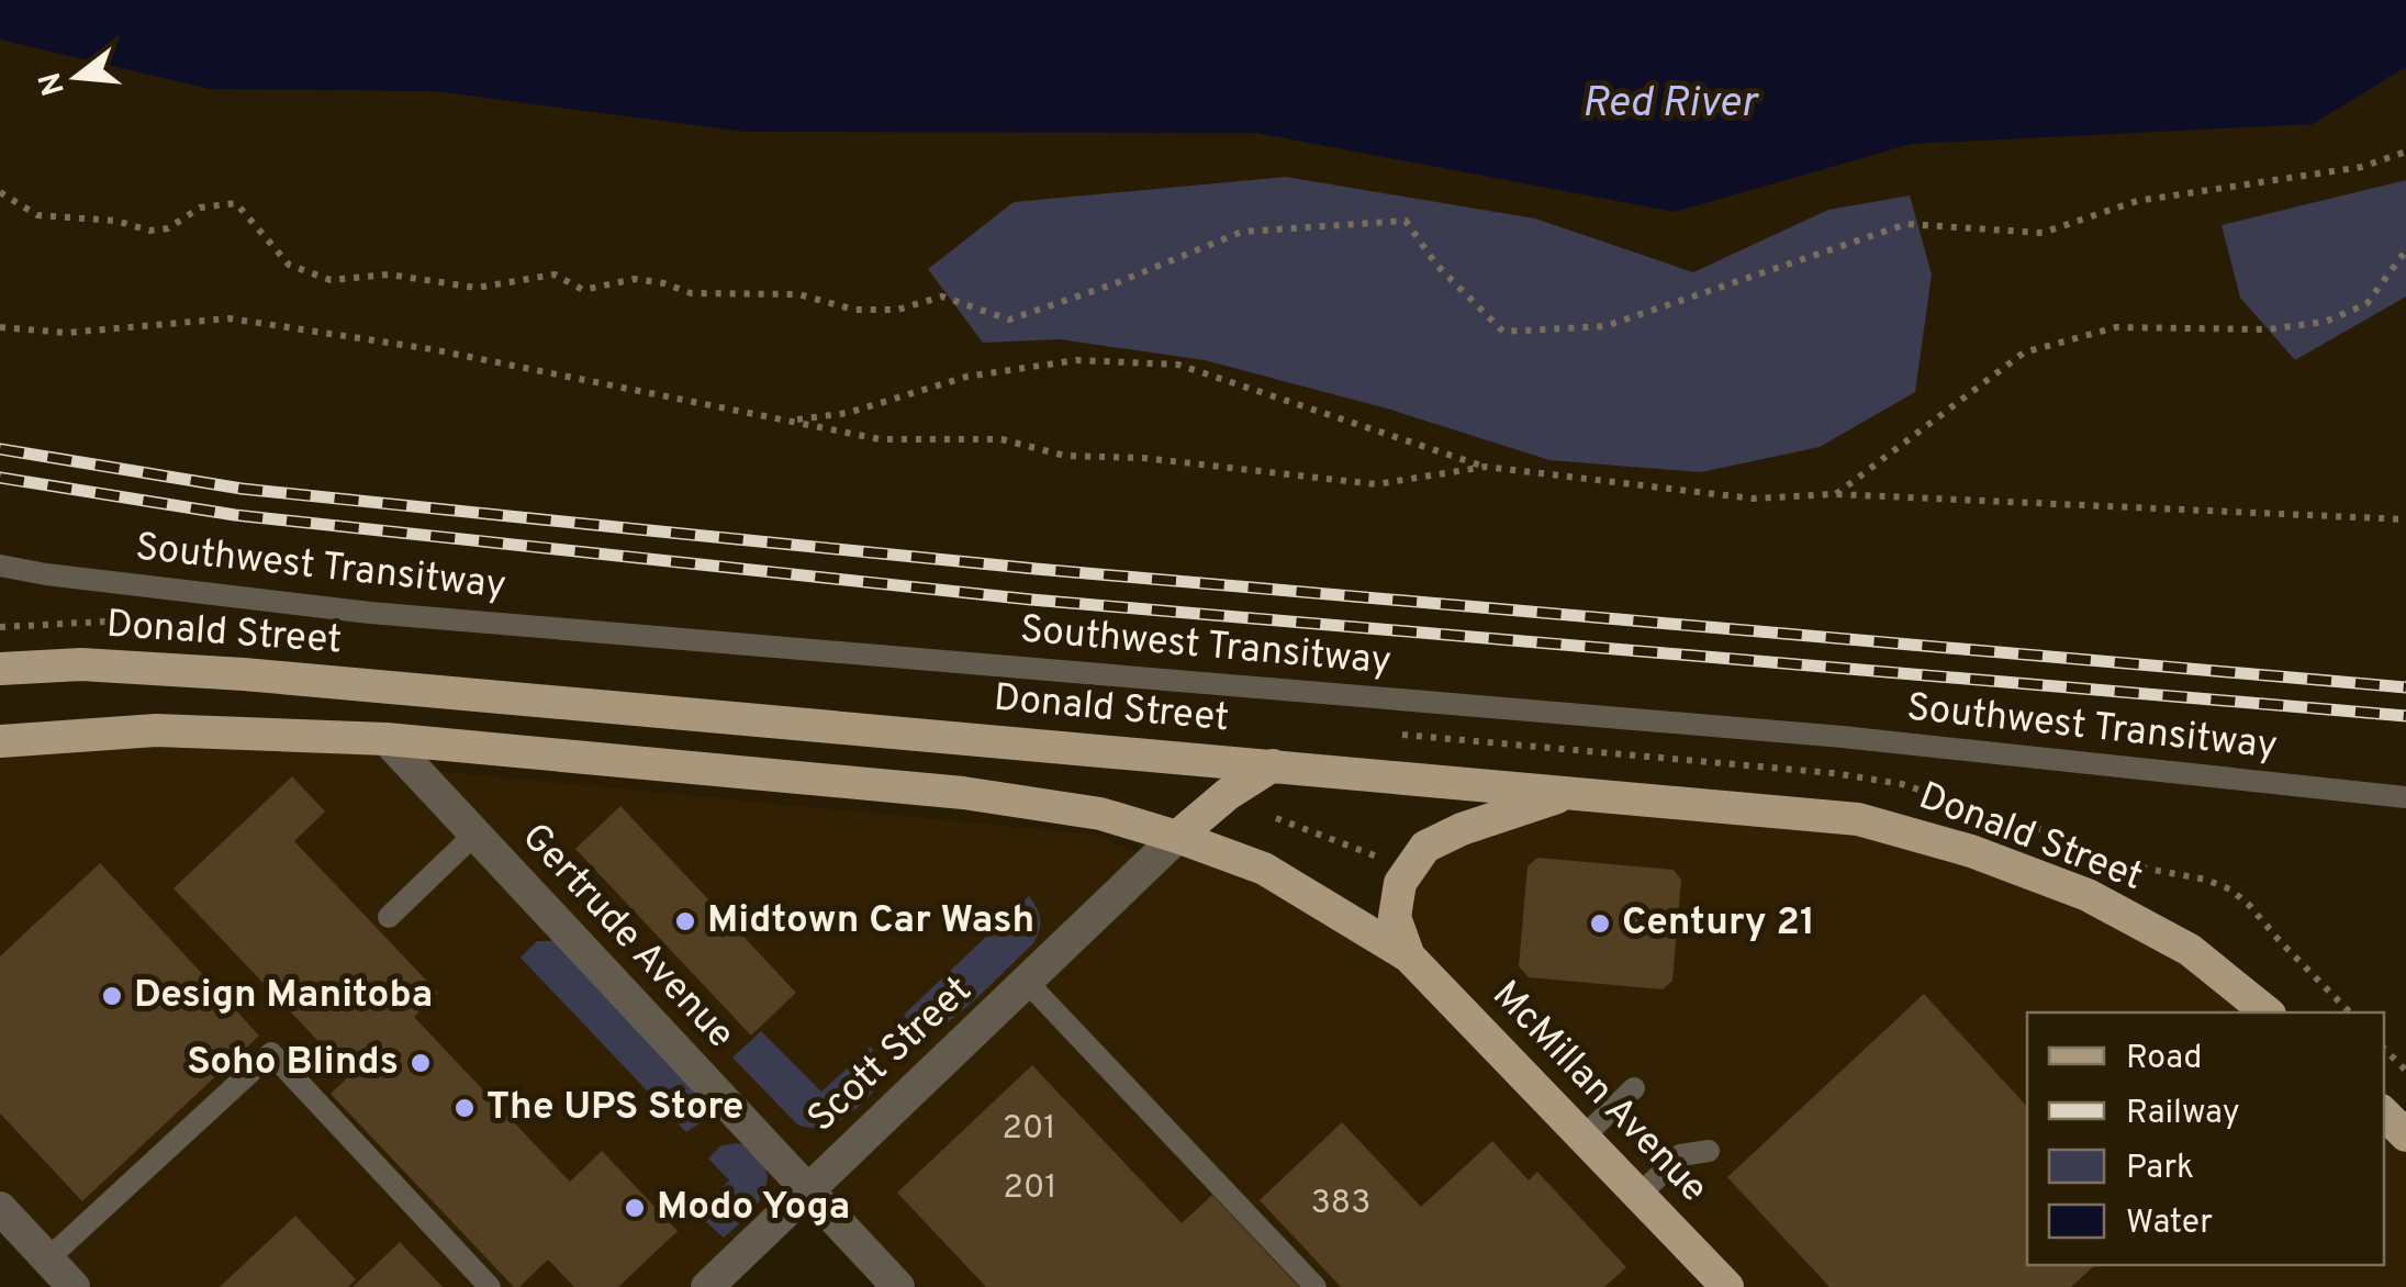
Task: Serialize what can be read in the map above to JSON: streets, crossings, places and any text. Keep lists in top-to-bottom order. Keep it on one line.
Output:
{"streets":{"main road":["Donald Street","McMillan Avenue"],"street":["Gertrude Avenue","Scott Street"],"lane":["Southwest Transitway"]},"crossings":[["Gertrude Avenue","Scott Street"]],"water":["Red River"],"places":["Midtown Car Wash","Century 21","Design Manitoba","Soho Blinds","The UPS Store","Modo Yoga"],"house_numbers":["201","201","383"],"legend":["Road","Railway","Park","Water"],"north":"left"}
